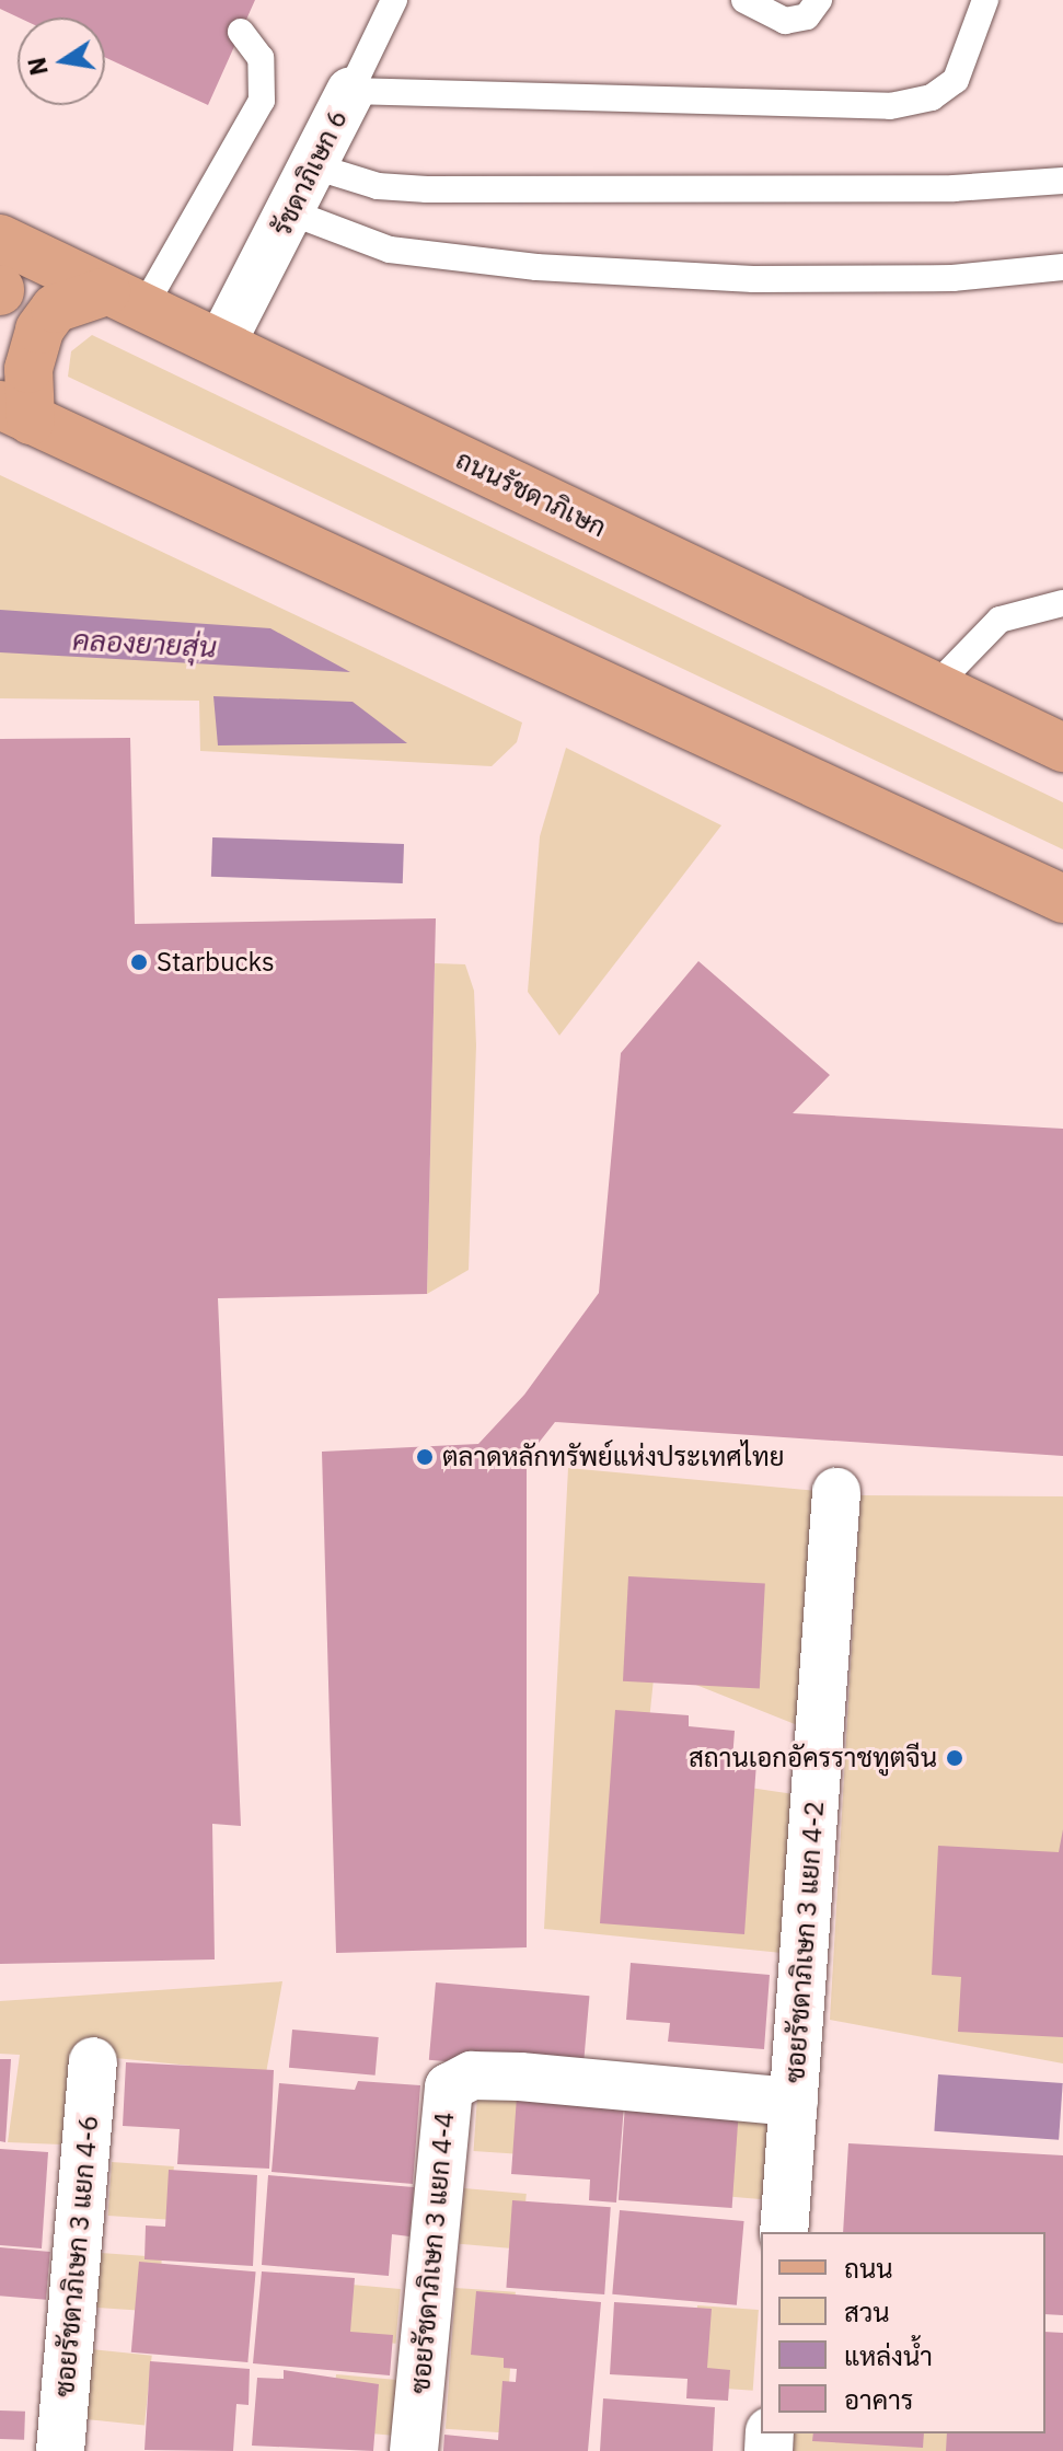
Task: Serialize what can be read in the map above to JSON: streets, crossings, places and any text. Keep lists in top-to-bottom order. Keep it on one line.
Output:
{"streets":{"main road":["ถนนรัชดาภิเษก"],"street":["รัชดาภิเษก 6","ซอยรัชดาภิเษก 3 แยก 4-2","ซอยรัชดาภิเษก 3 แยก 4-4","ซอยรัชดาภิเษก 3 แยก 4-6"]},"crossings":[["รัชดาภิเษก 6","ถนนรัชดาภิเษก"],["ซอยรัชดาภิเษก 3 แยก 4-2","ซอยรัชดาภิเษก 3 แยก 4-4"]],"water":["คลองยายสุ่น"],"places":["Starbucks","ตลาดหลักทรัพย์แห่งประเทศไทย","สถานเอกอัครราชทูตจีน"],"legend":["ถนน","สวน","แหล่งน้ำ","อาคาร"],"north":"left"}
